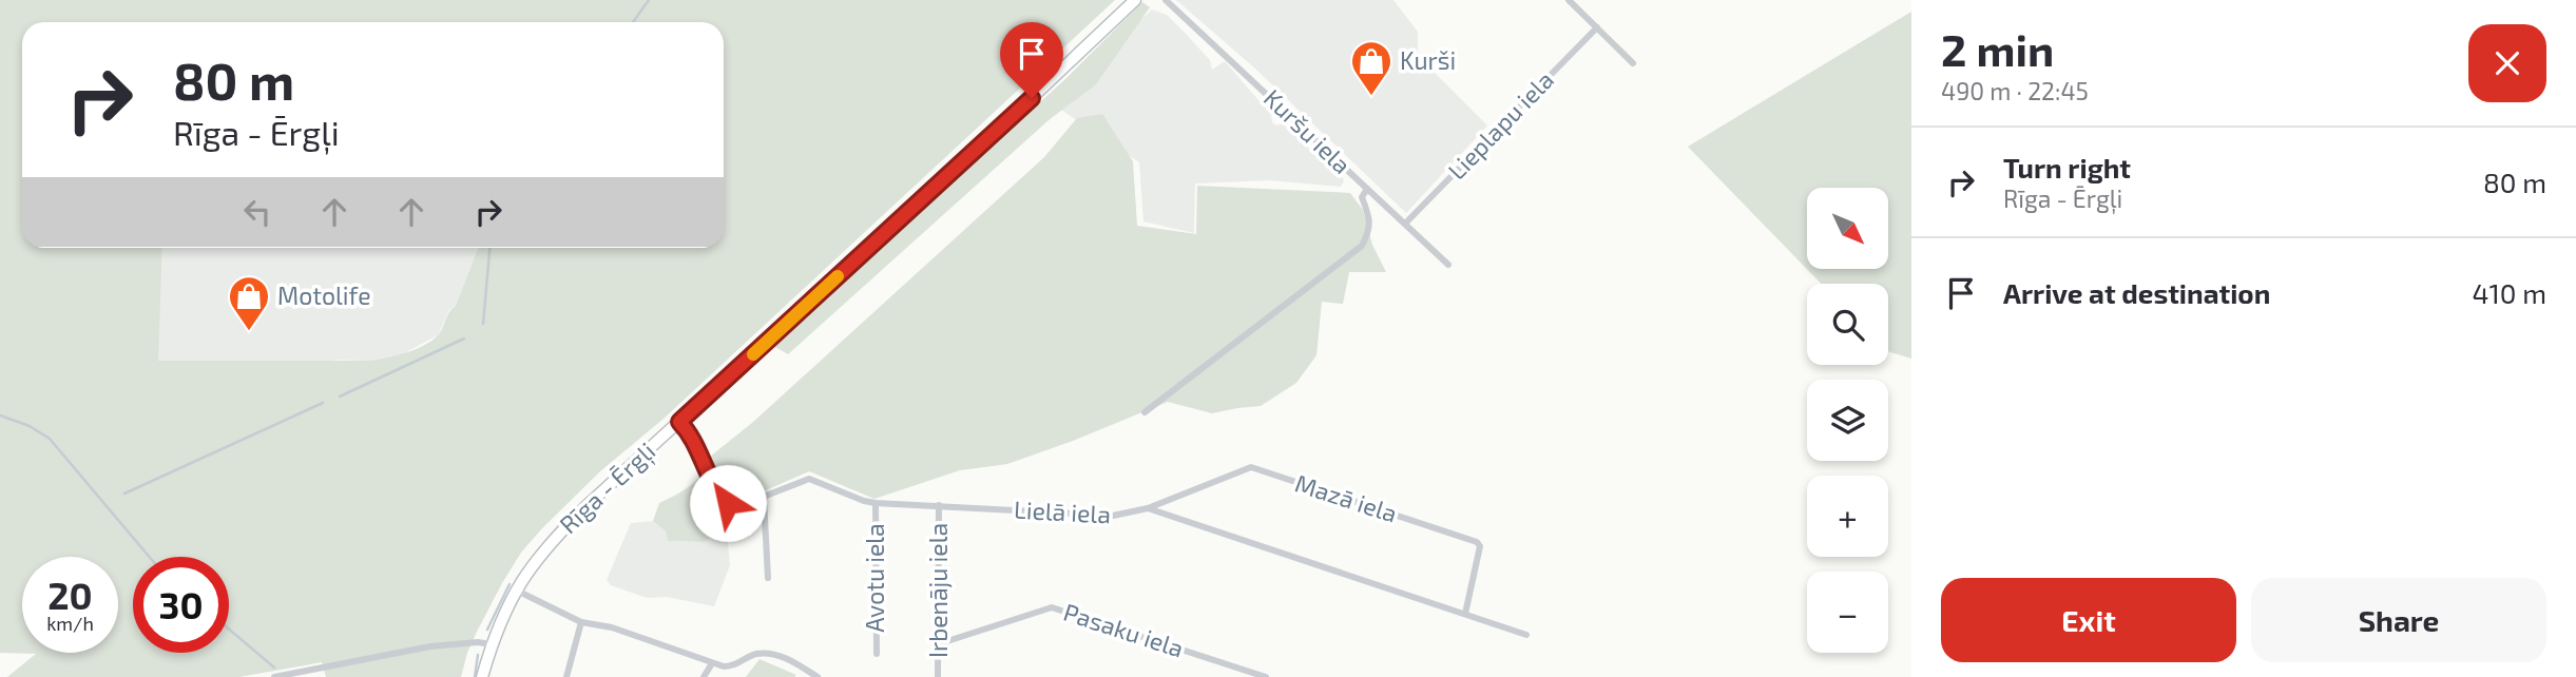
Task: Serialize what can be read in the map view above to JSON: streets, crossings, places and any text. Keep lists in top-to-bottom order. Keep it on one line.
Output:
{"streets":{"main road":["Rīga - Ērgļi"],"street":["Lieplapu iela","Kuršu iela","Mazā iela","Lielā iela","Avotu iela","Irbenāju iela","Pasaku iela"]},"crossings":[["Lieplapu iela","Kuršu iela"],["Rīga - Ērgļi","Lielā iela"],["Mazā iela","Lielā iela"],["Lielā iela","Avotu iela"],["Lielā iela","Irbenāju iela"],["Irbenāju iela","Pasaku iela"]],"places":{"shop":["Kurši","Motolife"]},"north":"bottom right","page":{"heading":["2 min","490 m · 22:45"],"turn":["80 m","Rīga - Ērgļi"],"list":[{"name":"Turn right","note":"Rīga - Ērgļi","value":"80 m"},{"name":"Arrive at destination","value":"410 m"}],"map_buttons":["+","−"],"speed":"20 km/h","limit":"30","buttons":["Exit","Share"]}}
